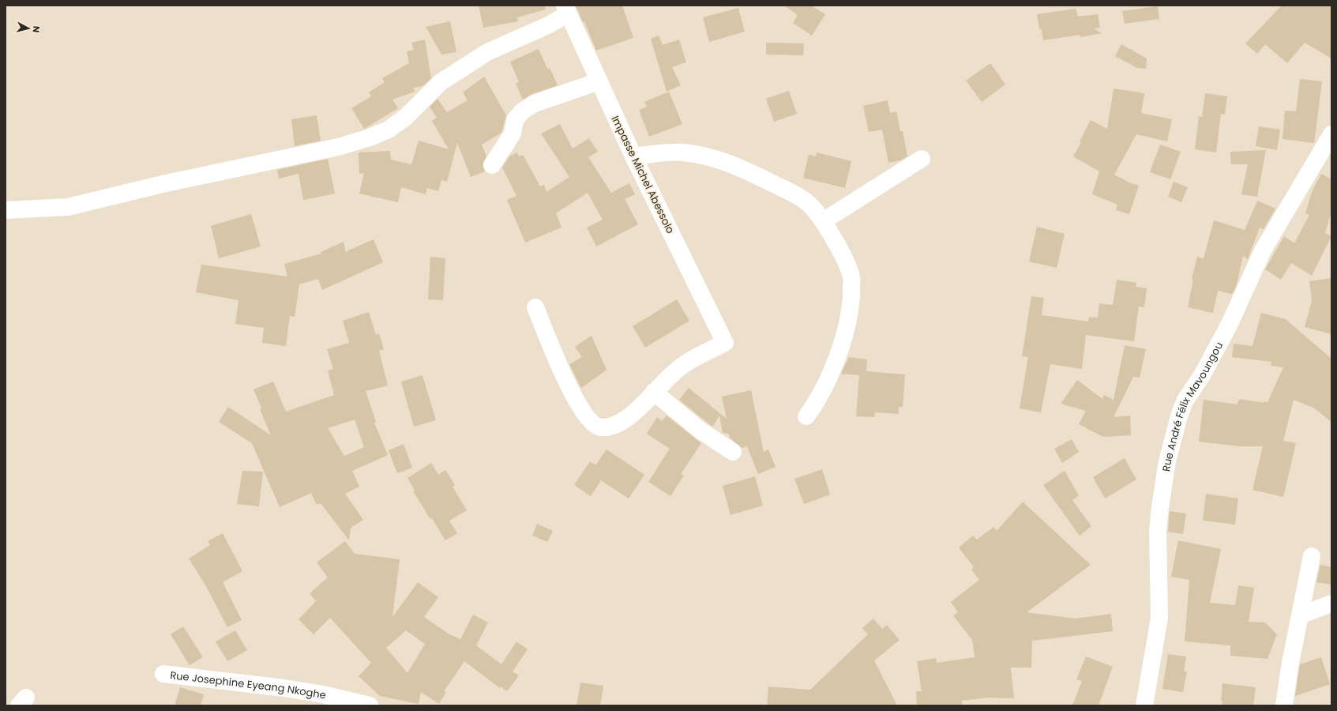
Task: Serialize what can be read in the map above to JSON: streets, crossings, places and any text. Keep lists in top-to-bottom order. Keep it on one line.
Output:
{"streets":{"street":["Impasse Michel Abessolo","Rue André Félix Mavoungou","Rue Josephine Eyeang Nkoghe"]},"north":"right"}
